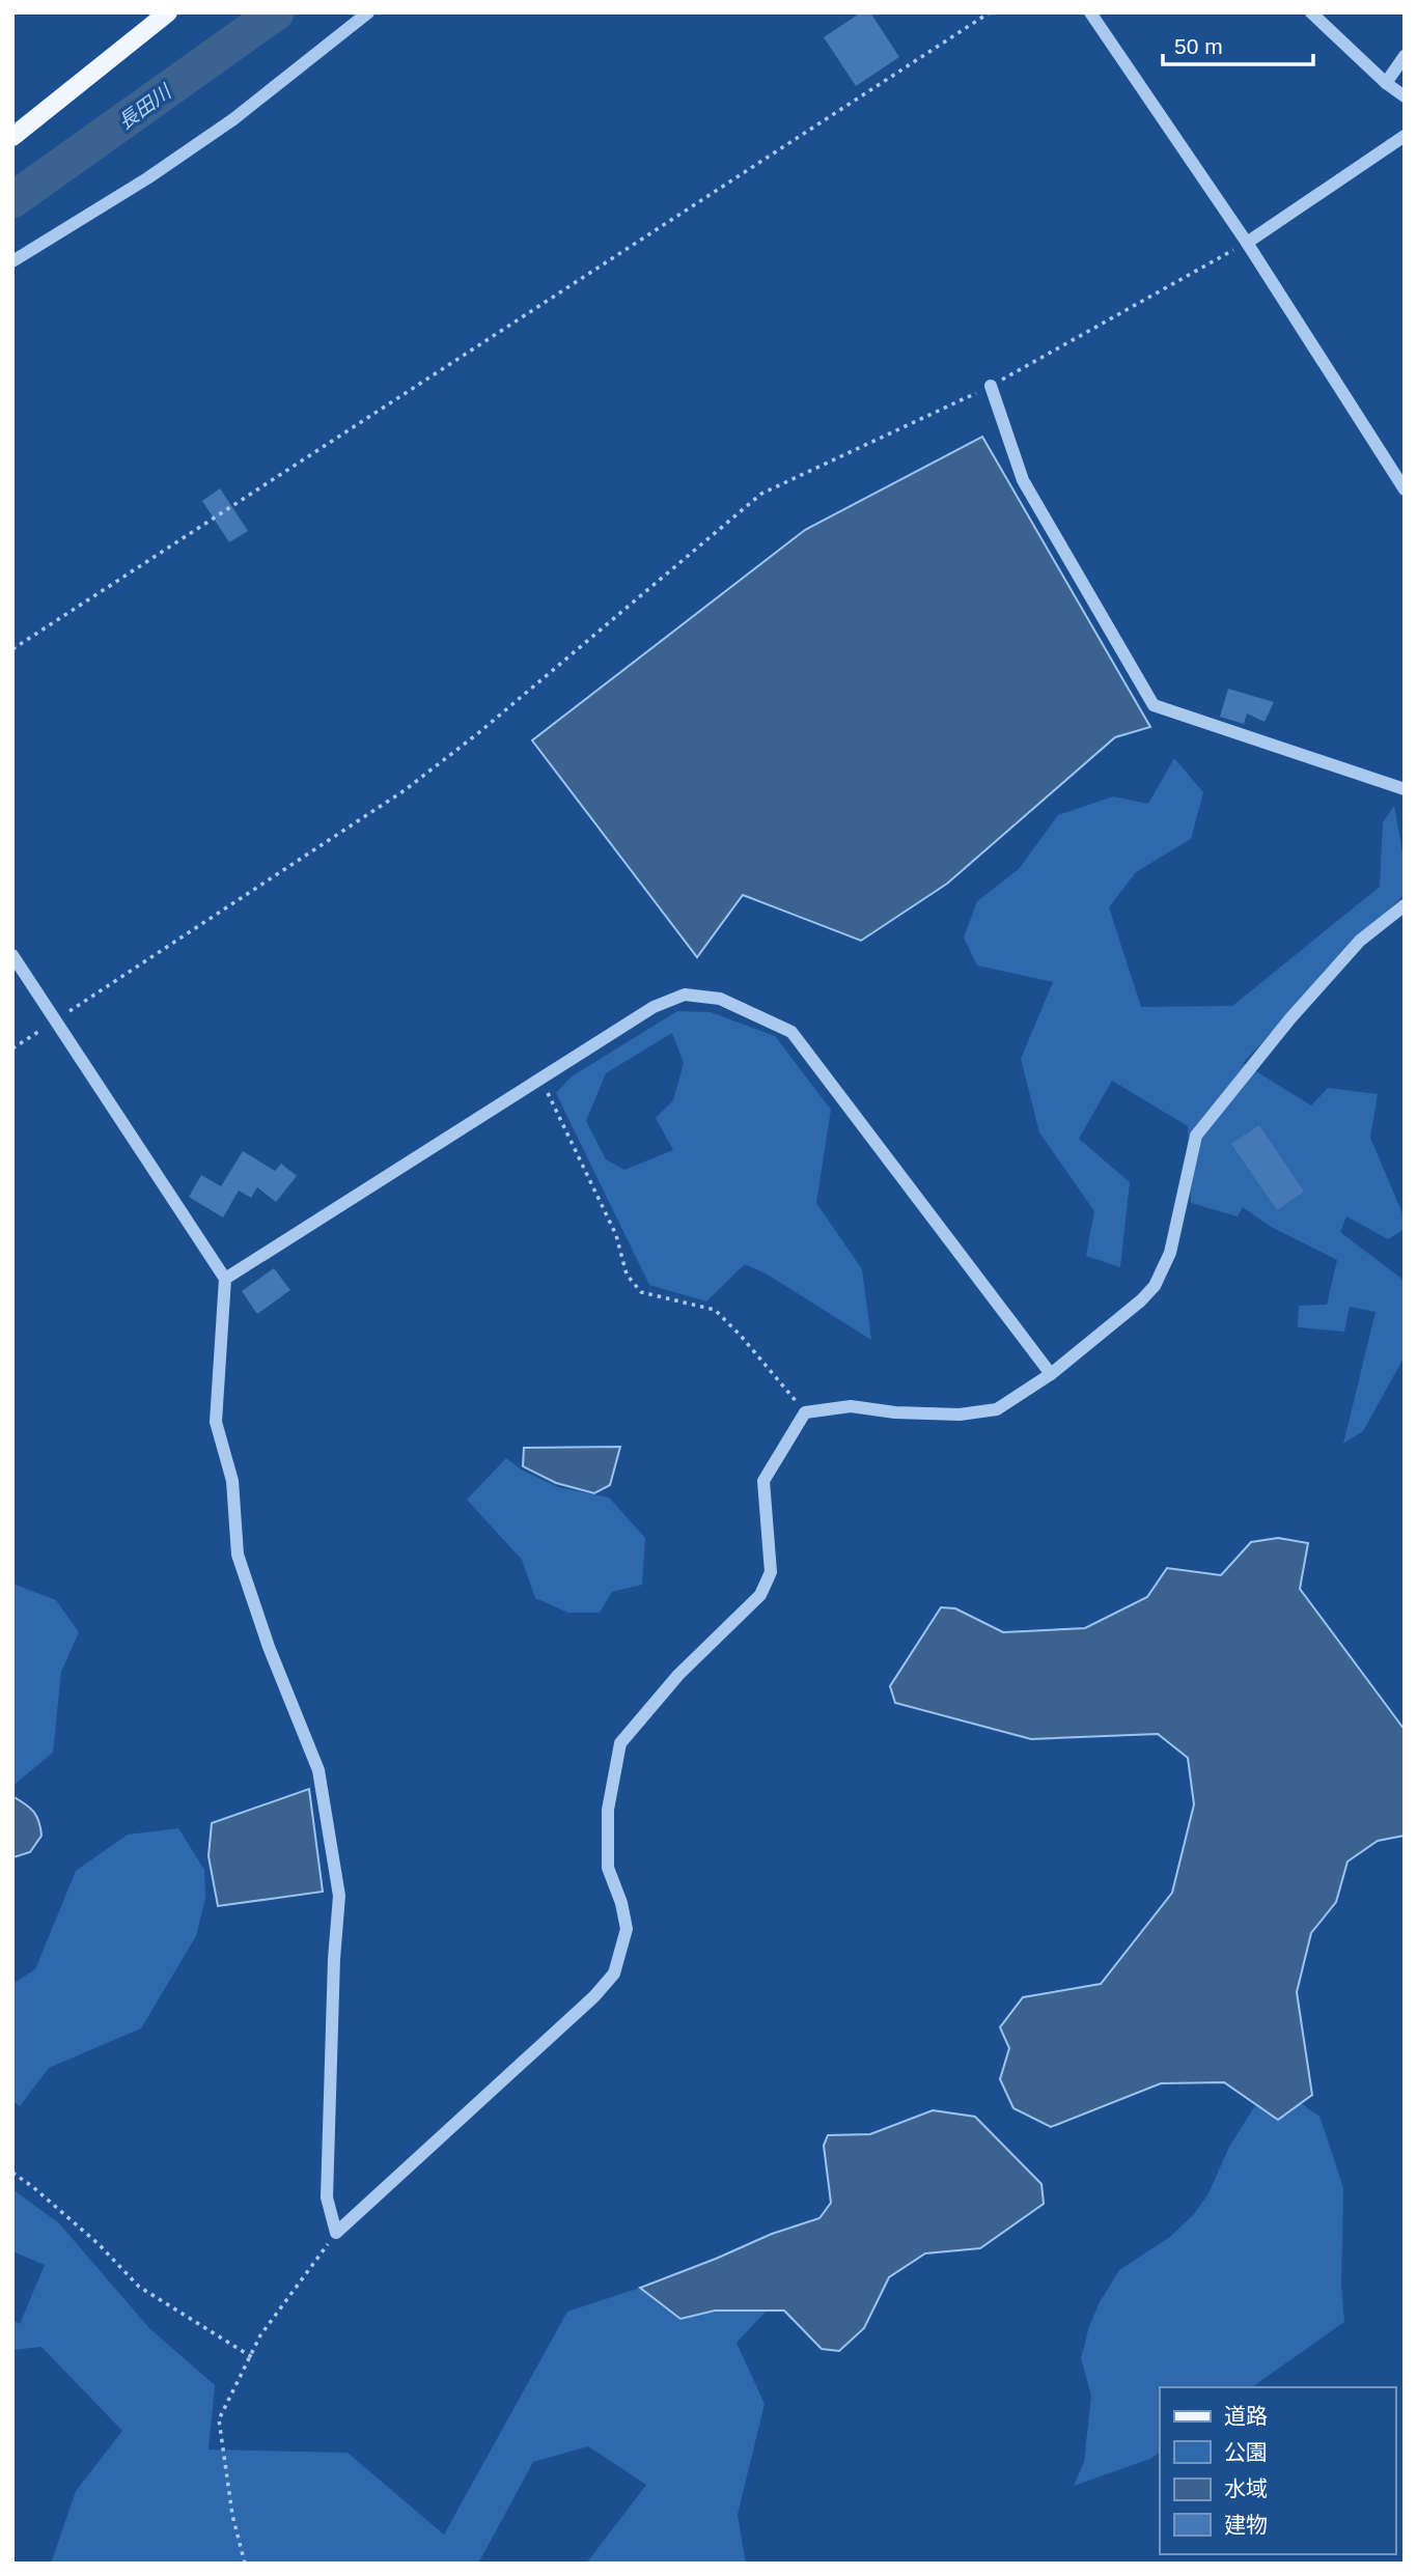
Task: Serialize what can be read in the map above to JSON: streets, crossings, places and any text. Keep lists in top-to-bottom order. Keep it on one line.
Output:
{"water":["長田川"],"legend":["道路","公園","水域","建物"],"scale_bar":"50 m"}
